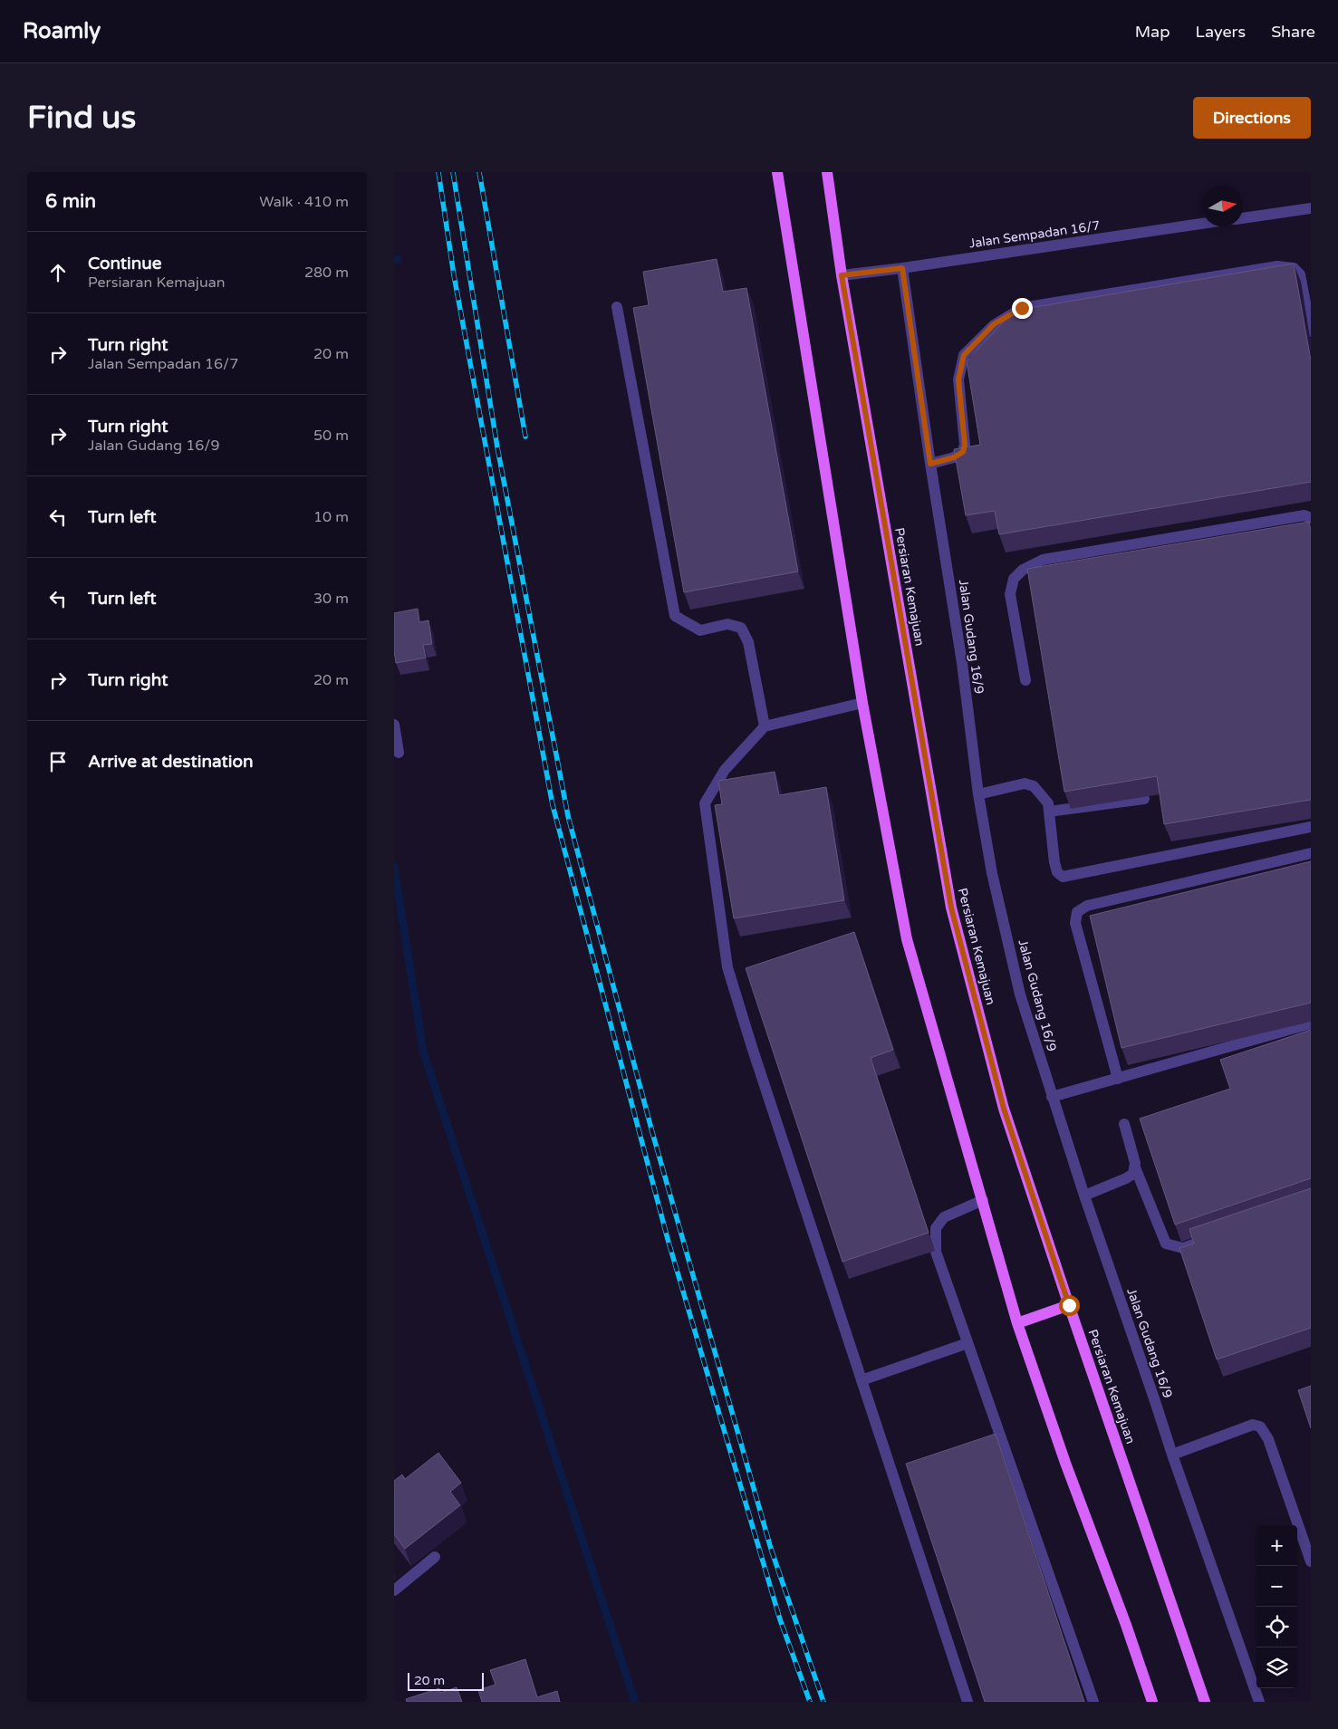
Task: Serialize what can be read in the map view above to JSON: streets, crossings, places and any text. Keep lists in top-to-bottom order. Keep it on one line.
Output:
{"streets":{"main road":["Persiaran Kemajuan"],"street":["Jalan Sempadan 16/7","Jalan Gudang 16/9"]},"crossings":[["Jalan Sempadan 16/7","Persiaran Kemajuan"],["Jalan Sempadan 16/7","Jalan Gudang 16/9"]],"scale_bar":"20 m","north":"right","page":{"header":"Roamly","nav":["Map","Layers","Share"],"buttons":"Directions","title":"Find us","heading":["6 min","Walk · 410 m"],"list":[["Continue","Persiaran Kemajuan","280 m"],["Turn right","Jalan Sempadan 16/7","20 m"],["Turn right","Jalan Gudang 16/9","50 m"],["Turn left","10 m"],["Turn left","30 m"],["Turn right","20 m"],"Arrive at destination"],"map_buttons":["+","−"],"scale":"20 m"}}
